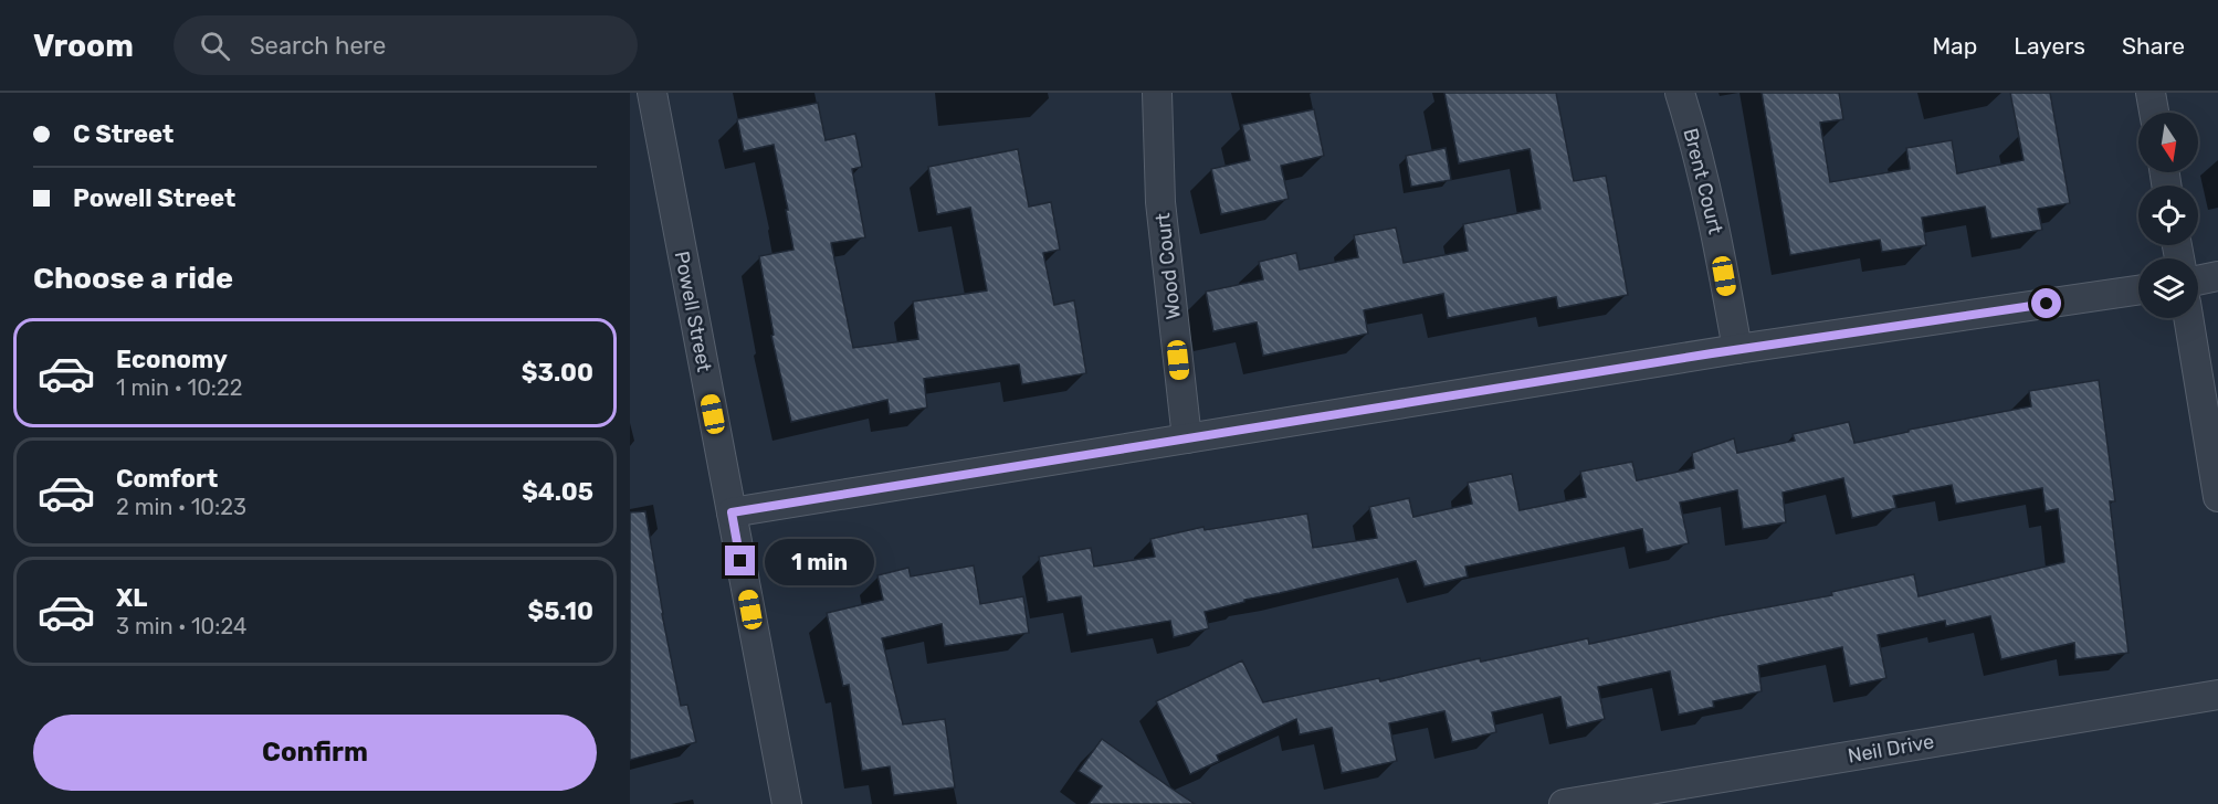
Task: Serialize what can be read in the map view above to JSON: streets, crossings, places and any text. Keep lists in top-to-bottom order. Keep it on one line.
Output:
{"streets":{"street":["Brent Court","Wood Court","Powell Street","Neil Drive"]},"north":"bottom","page":{"header":"Vroom","search":"Search here","nav":["Map","Layers","Share"],"banner":["C Street","Powell Street"],"heading":"Choose a ride","list":[{"name":"Economy","note":"1 min · 10:22","value":"$3.00"},{"name":"Comfort","note":"2 min · 10:23","value":"$4.05"},{"name":"XL","note":"3 min · 10:24","value":"$5.10"}],"bubble":"1 min","buttons":"Confirm"}}
